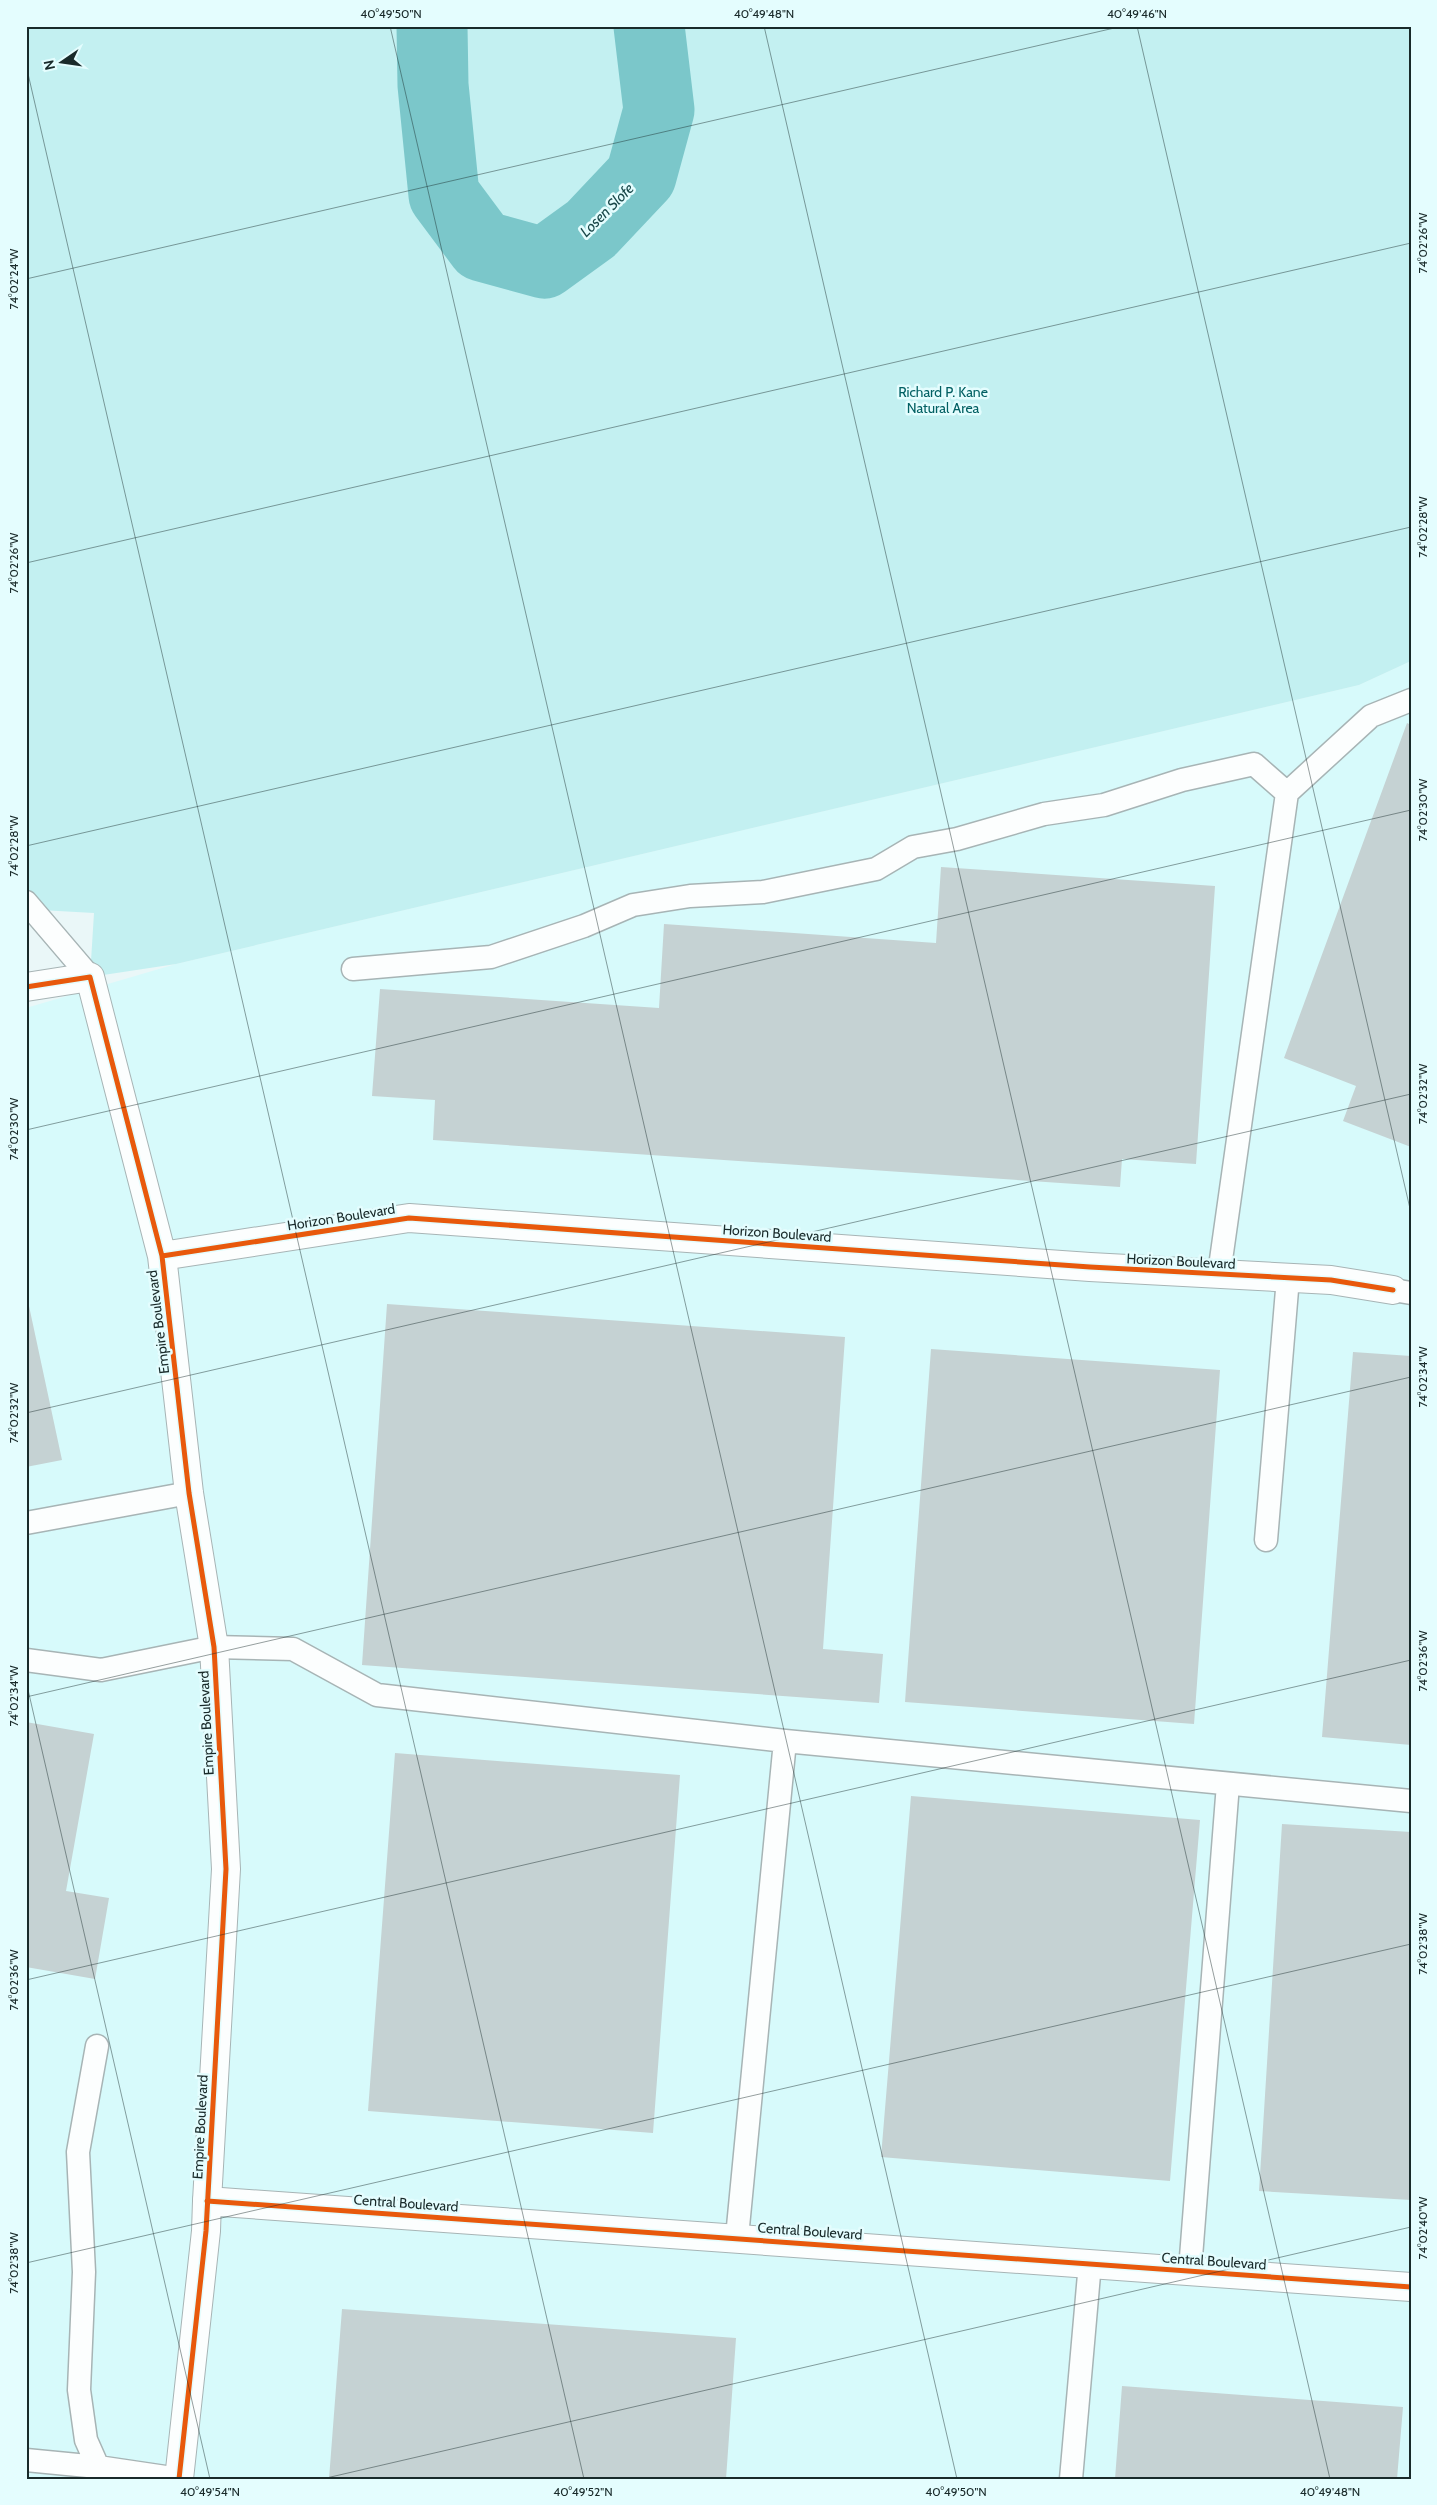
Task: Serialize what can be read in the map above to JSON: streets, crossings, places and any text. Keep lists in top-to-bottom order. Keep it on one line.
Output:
{"streets":{"street":["Horizon Boulevard","Empire Boulevard","Central Boulevard"]},"crossings":[["Horizon Boulevard","Empire Boulevard"],["Empire Boulevard","Central Boulevard"]],"water":["Losen Slofe"],"parks":["Richard P. Kane Natural Area"],"north":"left","coordinates":["40°49'50\"N","40°49'48\"N","40°49'46\"N","74°02'26\"W","74°02'24\"W","74°02'28\"W","74°02'30\"W","74°02'32\"W","74°02'34\"W","74°02'36\"W","74°02'38\"W","74°02'40\"W","40°49'54\"N","40°49'52\"N"]}
